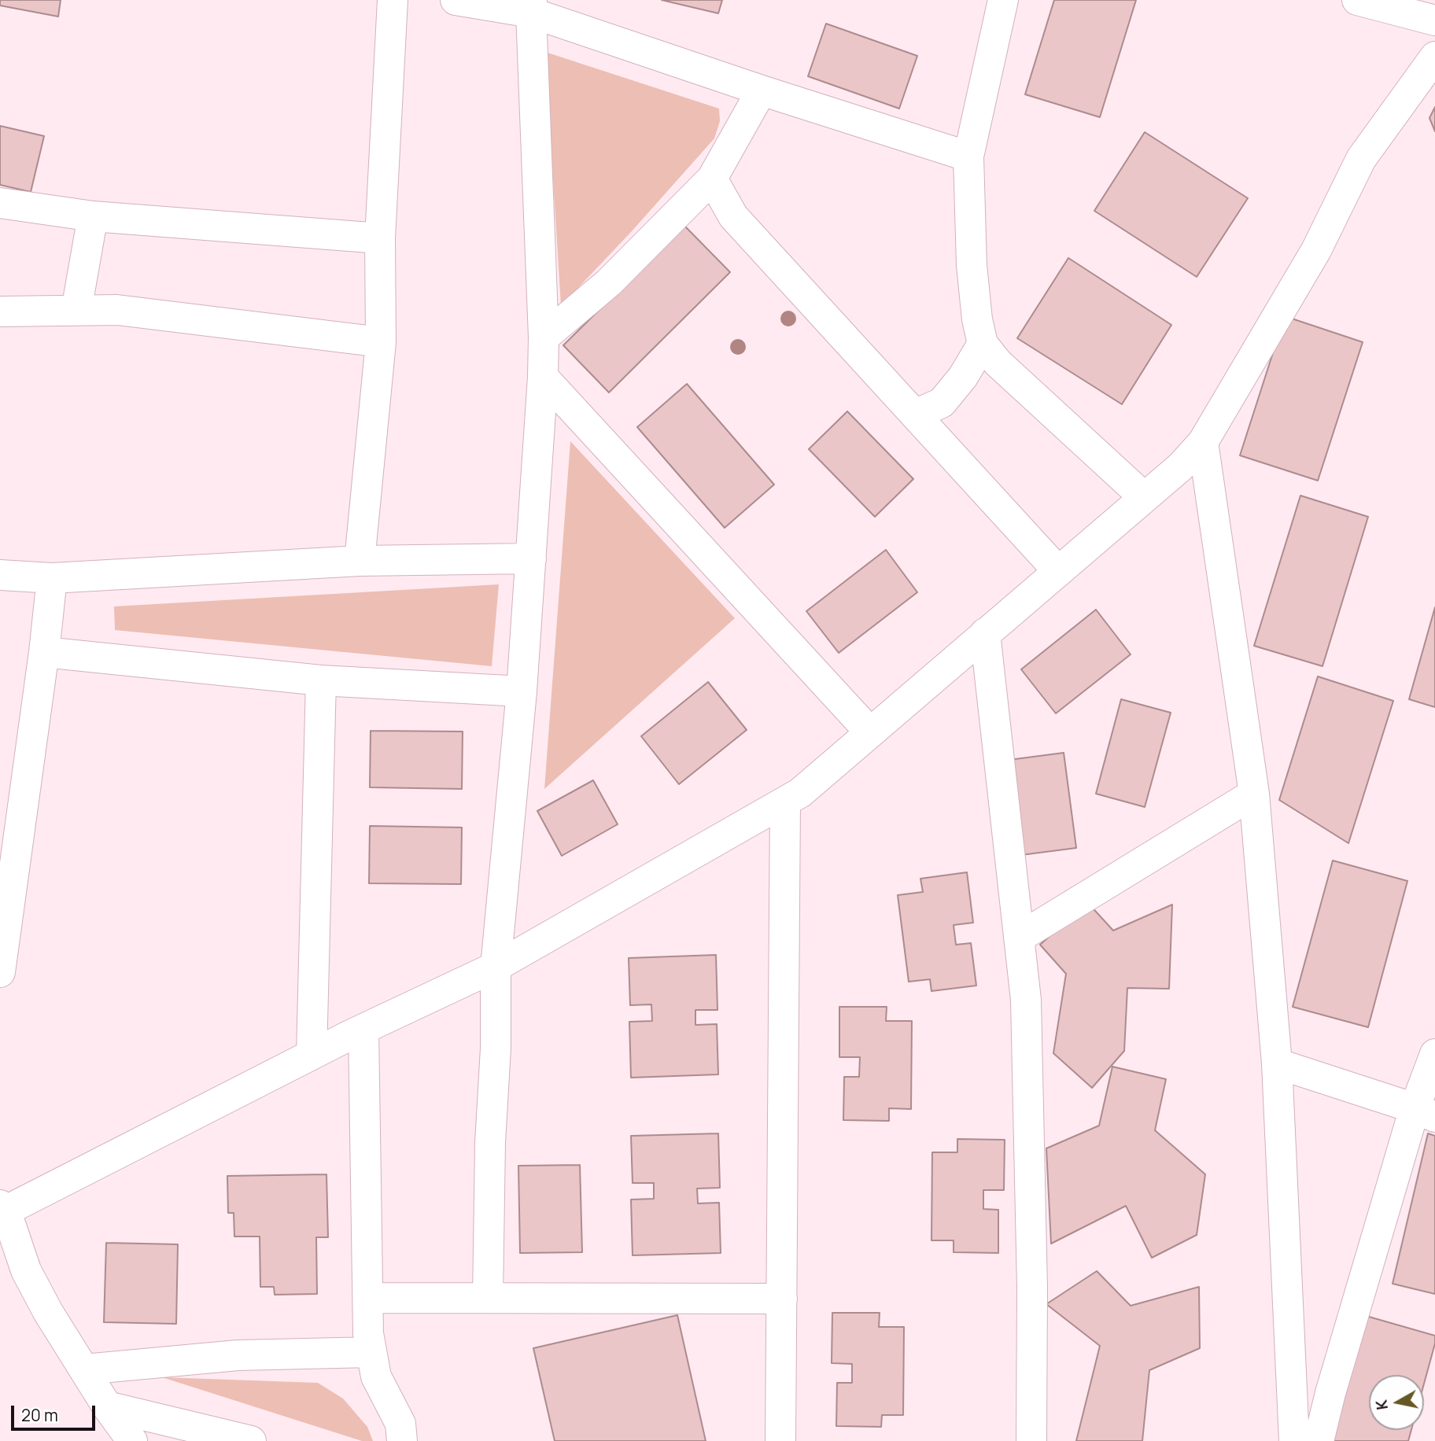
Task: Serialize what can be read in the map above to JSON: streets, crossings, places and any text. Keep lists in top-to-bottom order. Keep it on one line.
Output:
{"scale_bar":"20 m","north":"left"}
